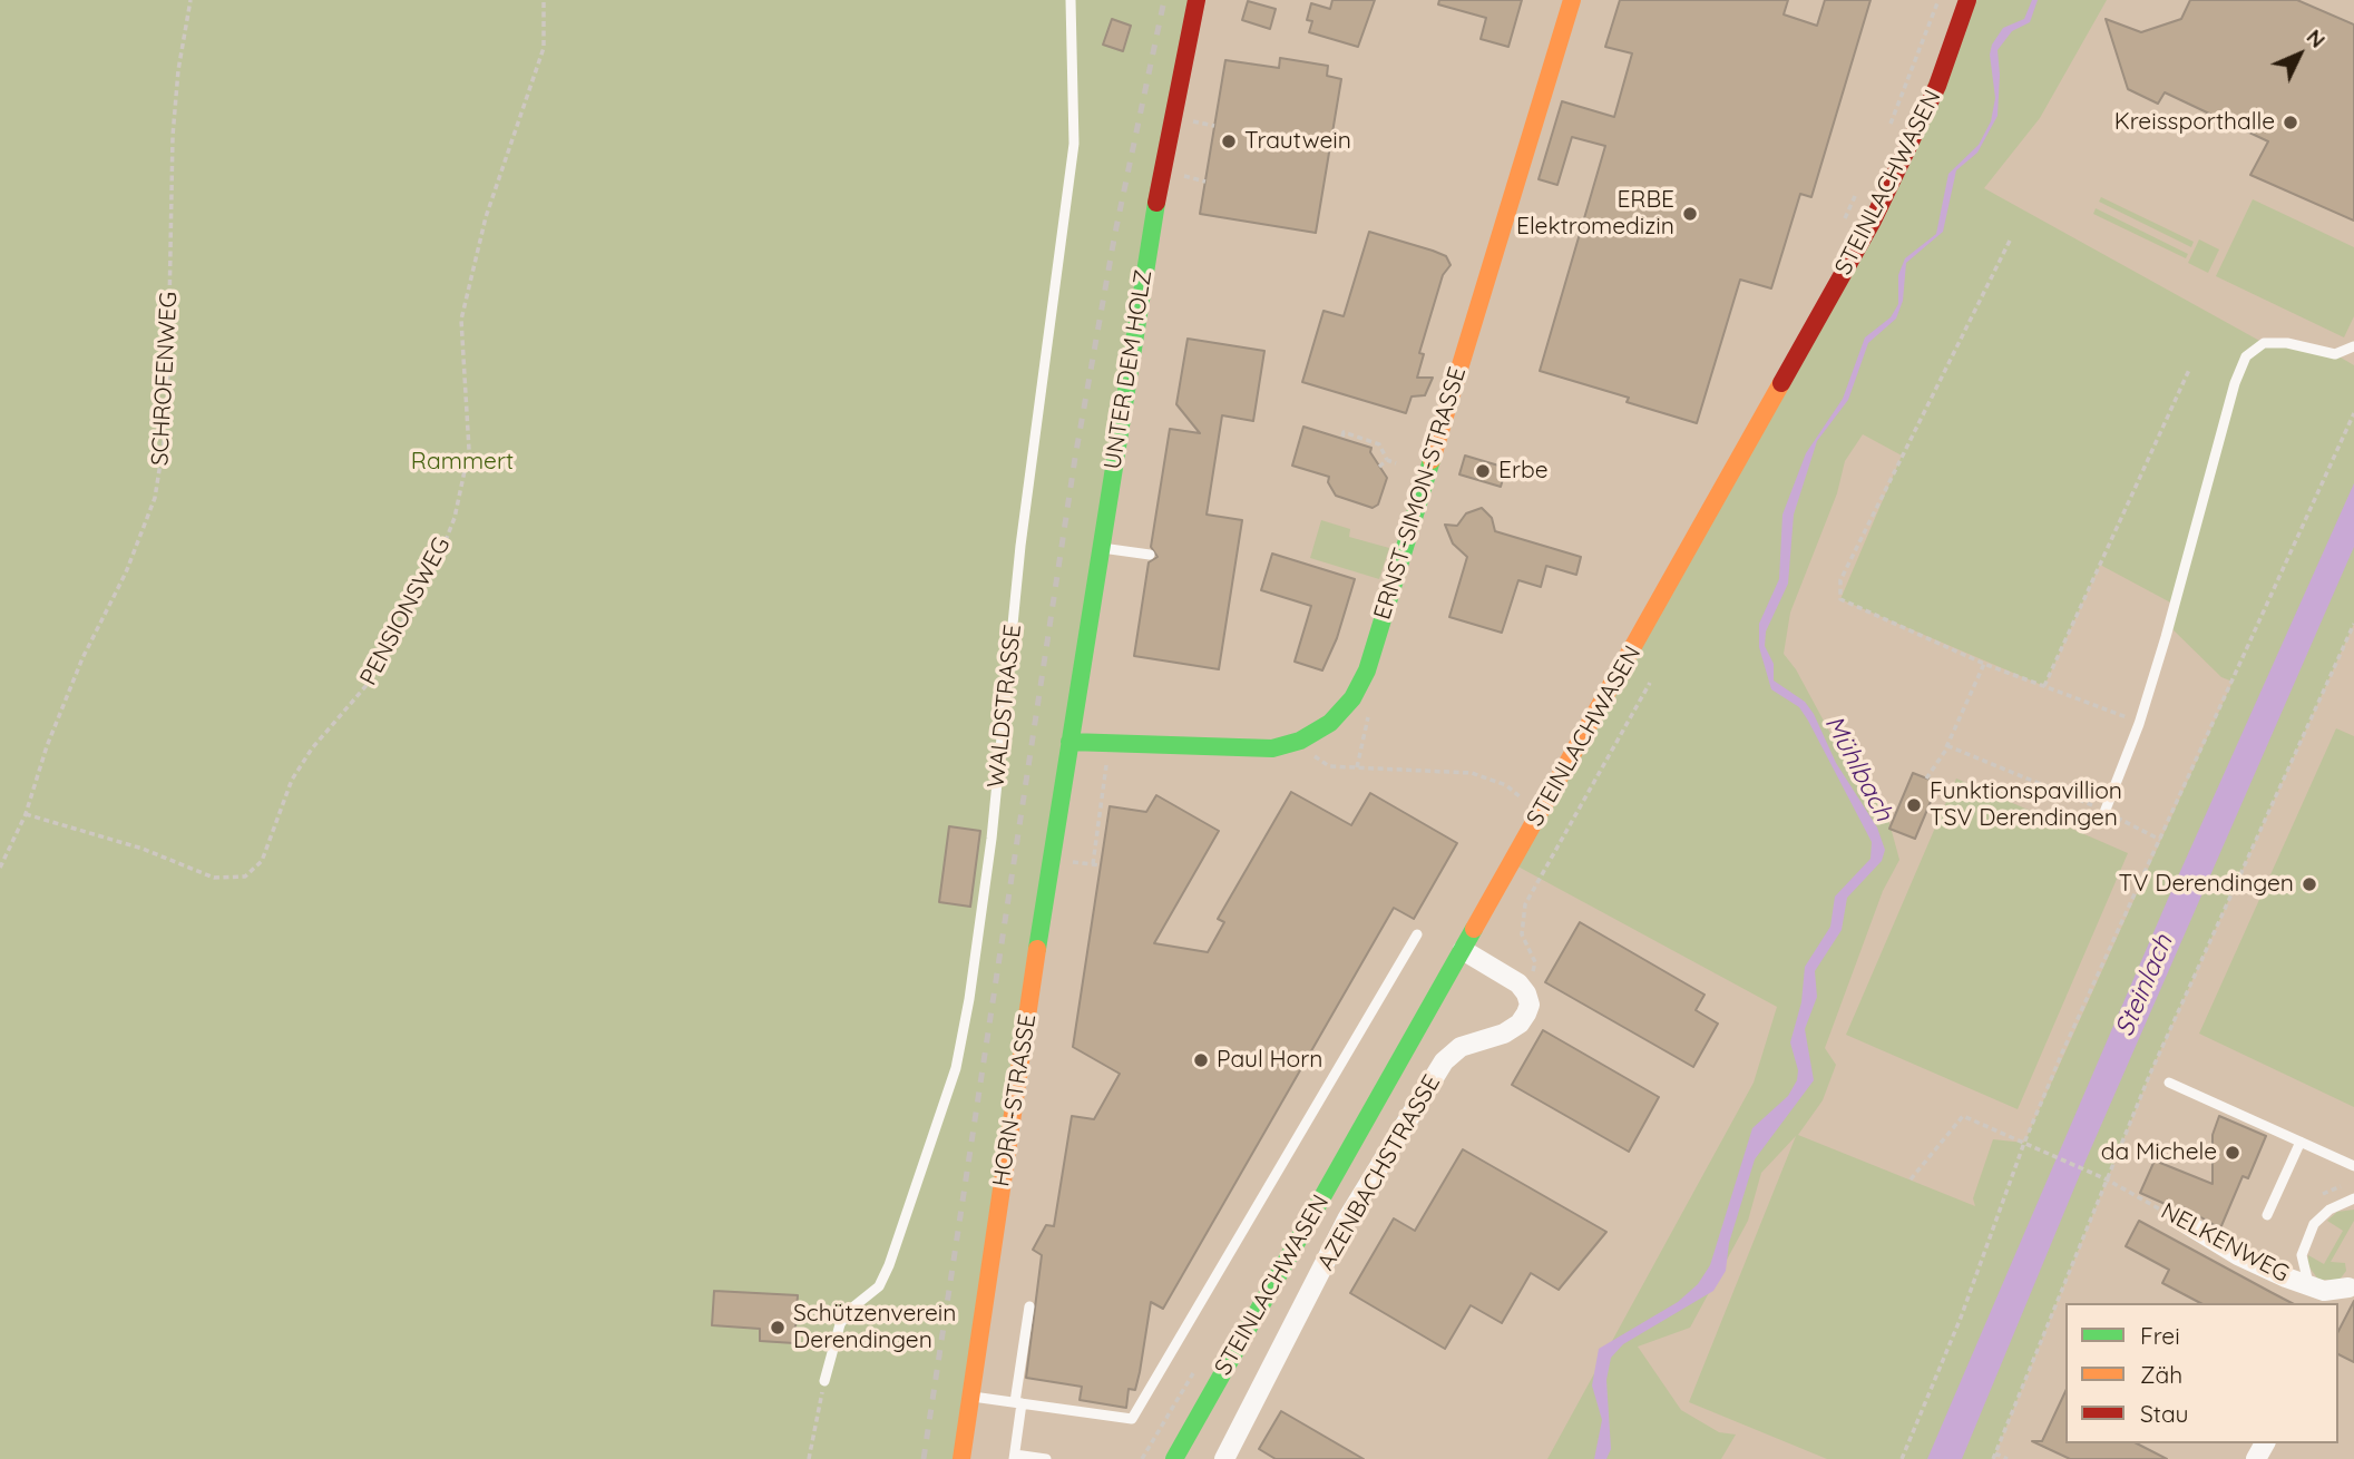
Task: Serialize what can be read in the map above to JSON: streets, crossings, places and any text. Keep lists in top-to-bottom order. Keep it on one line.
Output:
{"streets":{"street":["STEINLACHWASEN","UNTER DEM HOLZ","ERNST-SIMON-STRASSE","HORN-STRASSE","AZENBACHSTRASSE","NELKENWEG"],"lane":["WALDSTRASSE"],"path":["SCHROFENWEG","PENSIONSWEG"]},"crossings":[["UNTER DEM HOLZ","ERNST-SIMON-STRASSE"],["UNTER DEM HOLZ","HORN-STRASSE"],["SCHROFENWEG","PENSIONSWEG"],["ERNST-SIMON-STRASSE","HORN-STRASSE"]],"water":["Mühlbach","Steinlach"],"parks":["Rammert"],"places":["Kreissporthalle","Trautwein","ERBE Elektromedizin","Erbe","Funktionspavillion TSV Derendingen","TV Derendingen","Paul Horn","da Michele","Schützenverein Derendingen"],"legend":["Frei","Zäh","Stau"],"north":"top right"}
